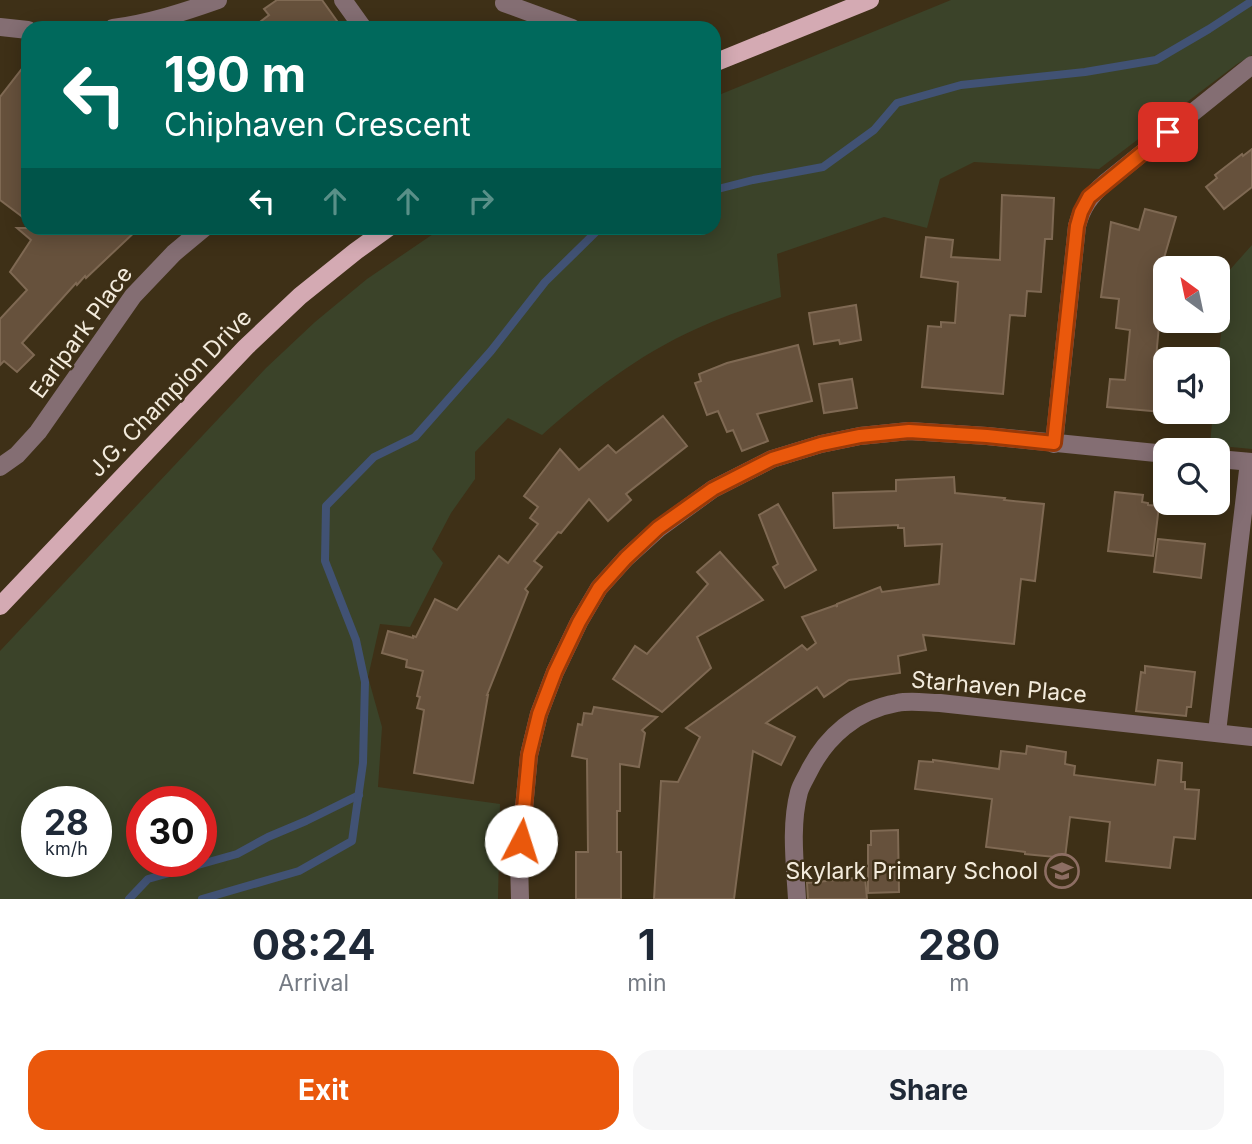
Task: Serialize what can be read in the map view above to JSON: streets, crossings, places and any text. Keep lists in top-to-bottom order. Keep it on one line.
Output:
{"streets":{"main road":["J.G. Champion Drive"],"street":["Earlpark Place","Starhaven Place"]},"places":{"school or university":["Skylark Primary School"]},"north":"top left","page":{"turn":["190 m","Chiphaven Crescent"],"speed":"28 km/h","limit":"30","eta":["08:24","Arrival","1","min","280","m"],"buttons":["Exit","Share"]}}
